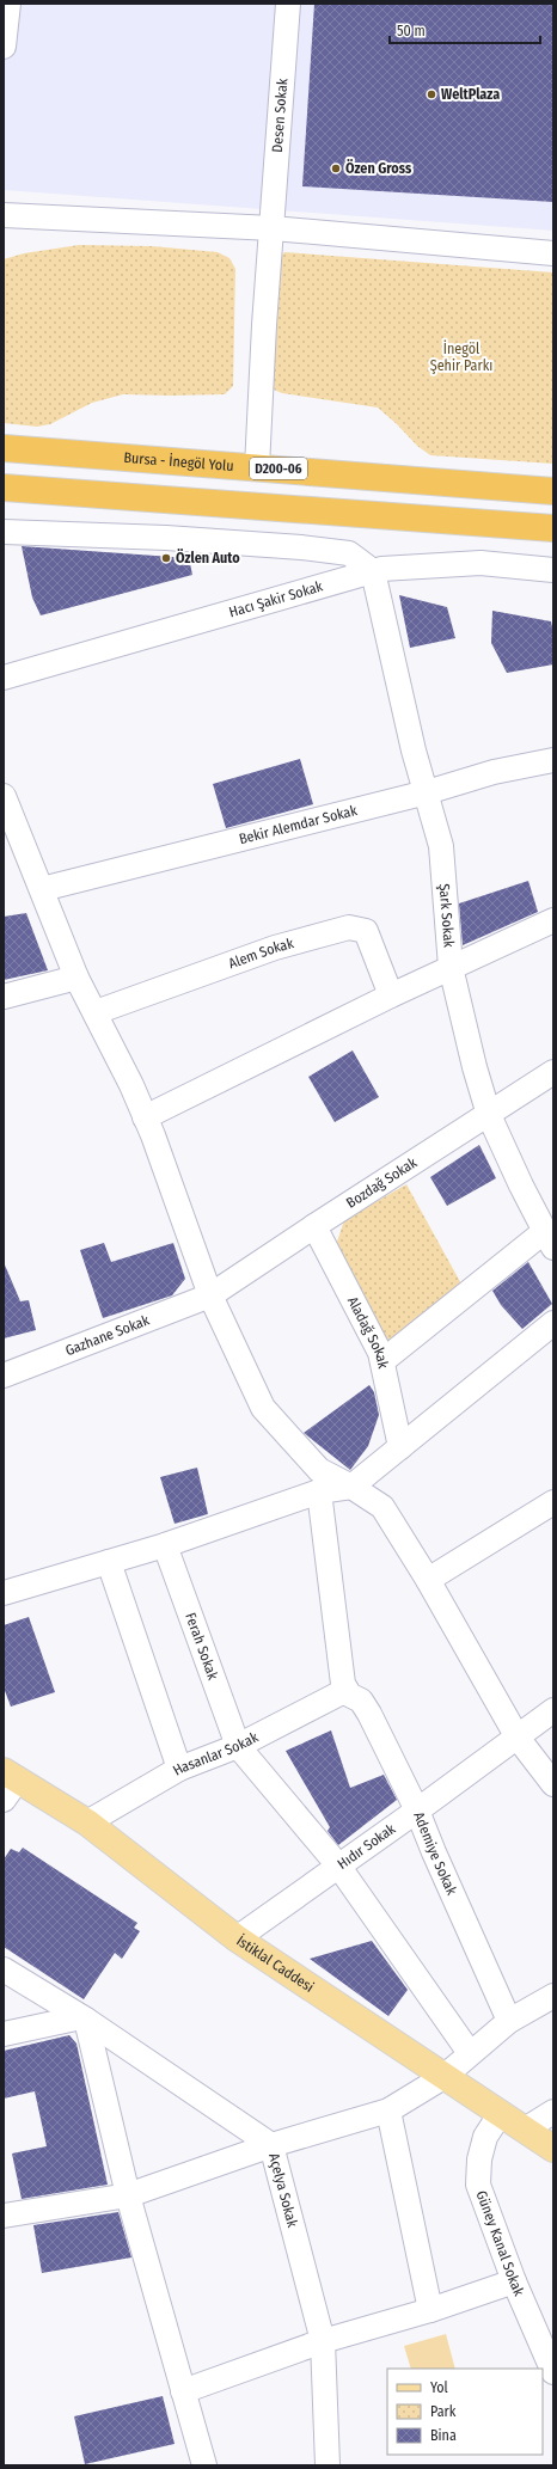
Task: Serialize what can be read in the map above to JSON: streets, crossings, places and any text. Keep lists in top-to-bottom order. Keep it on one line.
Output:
{"streets":{"highway":["Bursa - İnegöl Yolu","D200-06"],"main road":["İstiklal Caddesi"],"street":["Desen Sokak","Hacı Şakir Sokak","Bekir Alemdar Sokak","Şark Sokak","Alem Sokak","Bozdağ Sokak","Aladağ Sokak","Gazhane Sokak","Ferah Sokak","Hasanlar Sokak","Hıdır Sokak","Ademiye Sokak","Açelya Sokak","Güney Kanal Sokak"]},"crossings":[["Desen Sokak","Bursa - İnegöl Yolu"],["Hacı Şakir Sokak","Şark Sokak"],["Bekir Alemdar Sokak","Şark Sokak"],["Şark Sokak","Bozdağ Sokak"],["Bozdağ Sokak","Aladağ Sokak"],["Bozdağ Sokak","Gazhane Sokak"],["Ferah Sokak","Hasanlar Sokak"],["Hasanlar Sokak","Ademiye Sokak"],["Hasanlar Sokak","İstiklal Caddesi"],["Hıdır Sokak","Ademiye Sokak"],["Hıdır Sokak","İstiklal Caddesi"],["İstiklal Caddesi","Güney Kanal Sokak"]],"parks":["İnegöl Şehir Parkı"],"places":["WeltPlaza","Özen Gross","Özlen Auto"],"legend":["Yol","Park","Bina"],"scale_bar":"50 m"}
